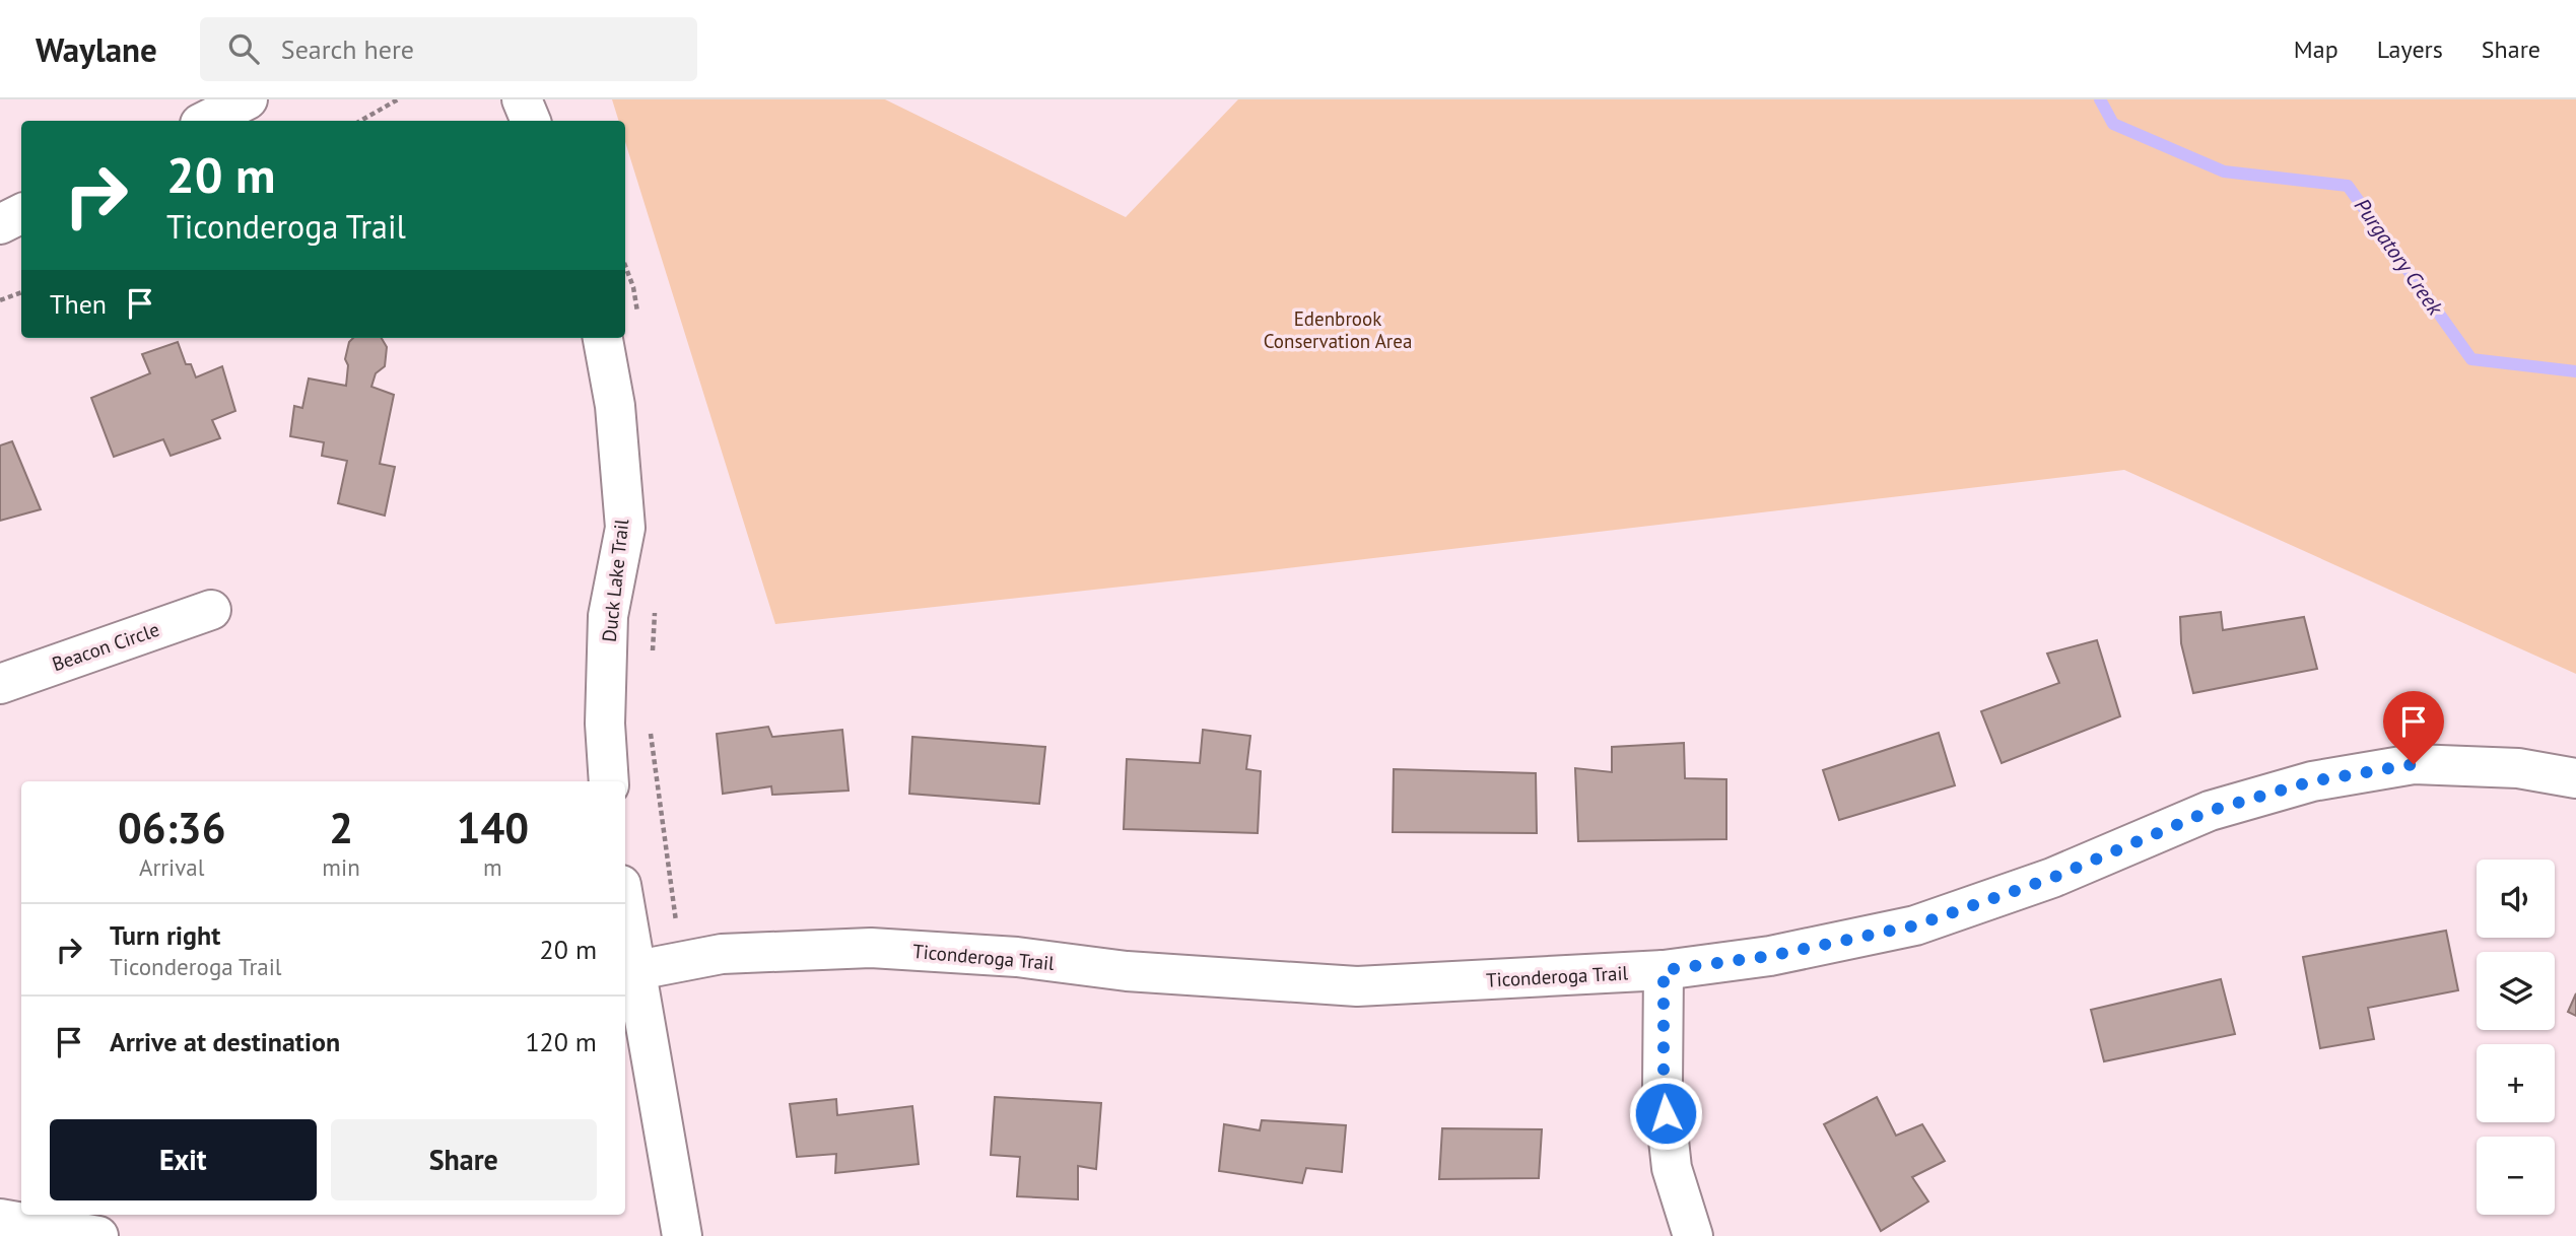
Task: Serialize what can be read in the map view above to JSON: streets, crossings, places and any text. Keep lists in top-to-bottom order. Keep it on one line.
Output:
{"streets":{"street":["Duck Lake Trail","Beacon Circle","Ticonderoga Trail"]},"water":["Purgatory Creek"],"parks":["Edenbrook Conservation Area"],"page":{"header":"Waylane","search":"Search here","nav":["Map","Layers","Share"],"turn":["20 m","Ticonderoga Trail"],"then":"Then","eta":["06:36","Arrival","2","min","140","m"],"map_buttons":["+","−"],"list":[{"name":"Turn right","note":"Ticonderoga Trail","value":"20 m"},{"name":"Arrive at destination","value":"120 m"}],"buttons":["Exit","Share"]}}
